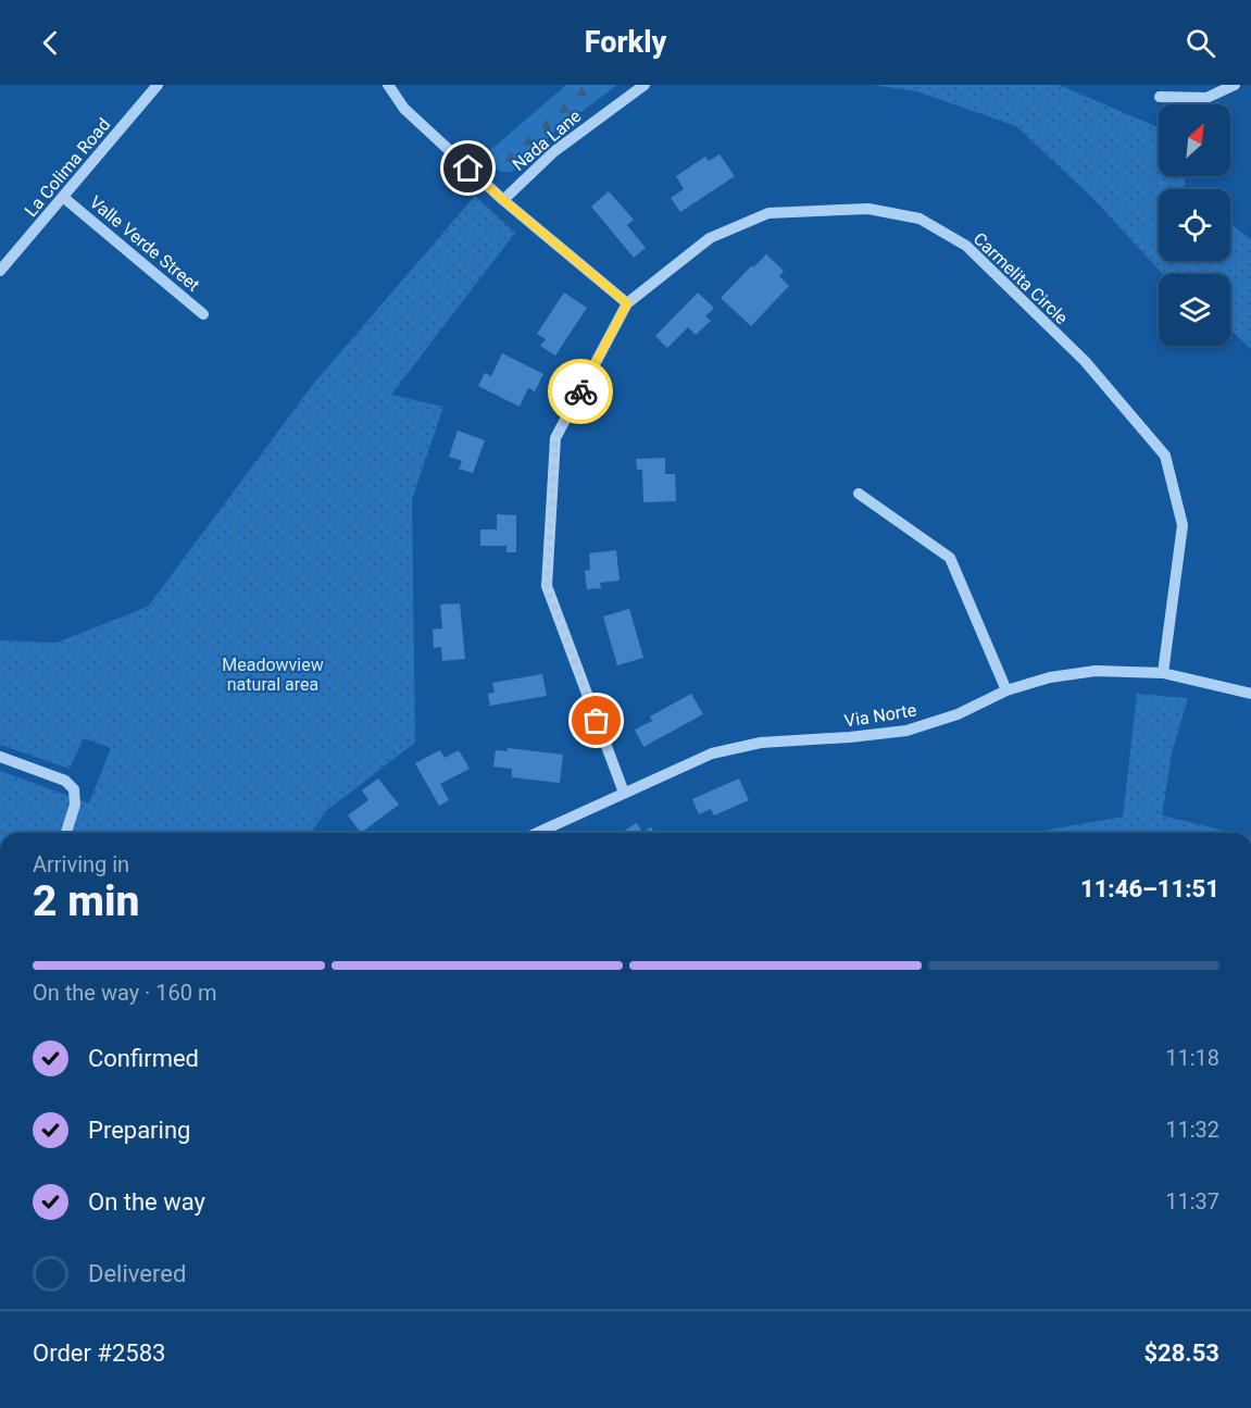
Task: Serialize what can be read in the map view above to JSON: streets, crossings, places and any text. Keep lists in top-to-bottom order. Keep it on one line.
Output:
{"streets":{"street":["Nada Lane","La Colima Road","Valle Verde Street","Carmelita Circle","Via Norte"]},"crossings":[["La Colima Road","Valle Verde Street"],["Carmelita Circle","Via Norte"]],"parks":["Meadowview natural area"],"north":"top right","page":{"header":"Forkly","heading":["2 min","Arriving in","11:46–11:51"],"panel":["Order #2583","$28.53"],"bar":"On the way · 160 m","list":[["Confirmed","11:18"],["Preparing","11:32"],["On the way","11:37"],"Delivered"]}}
